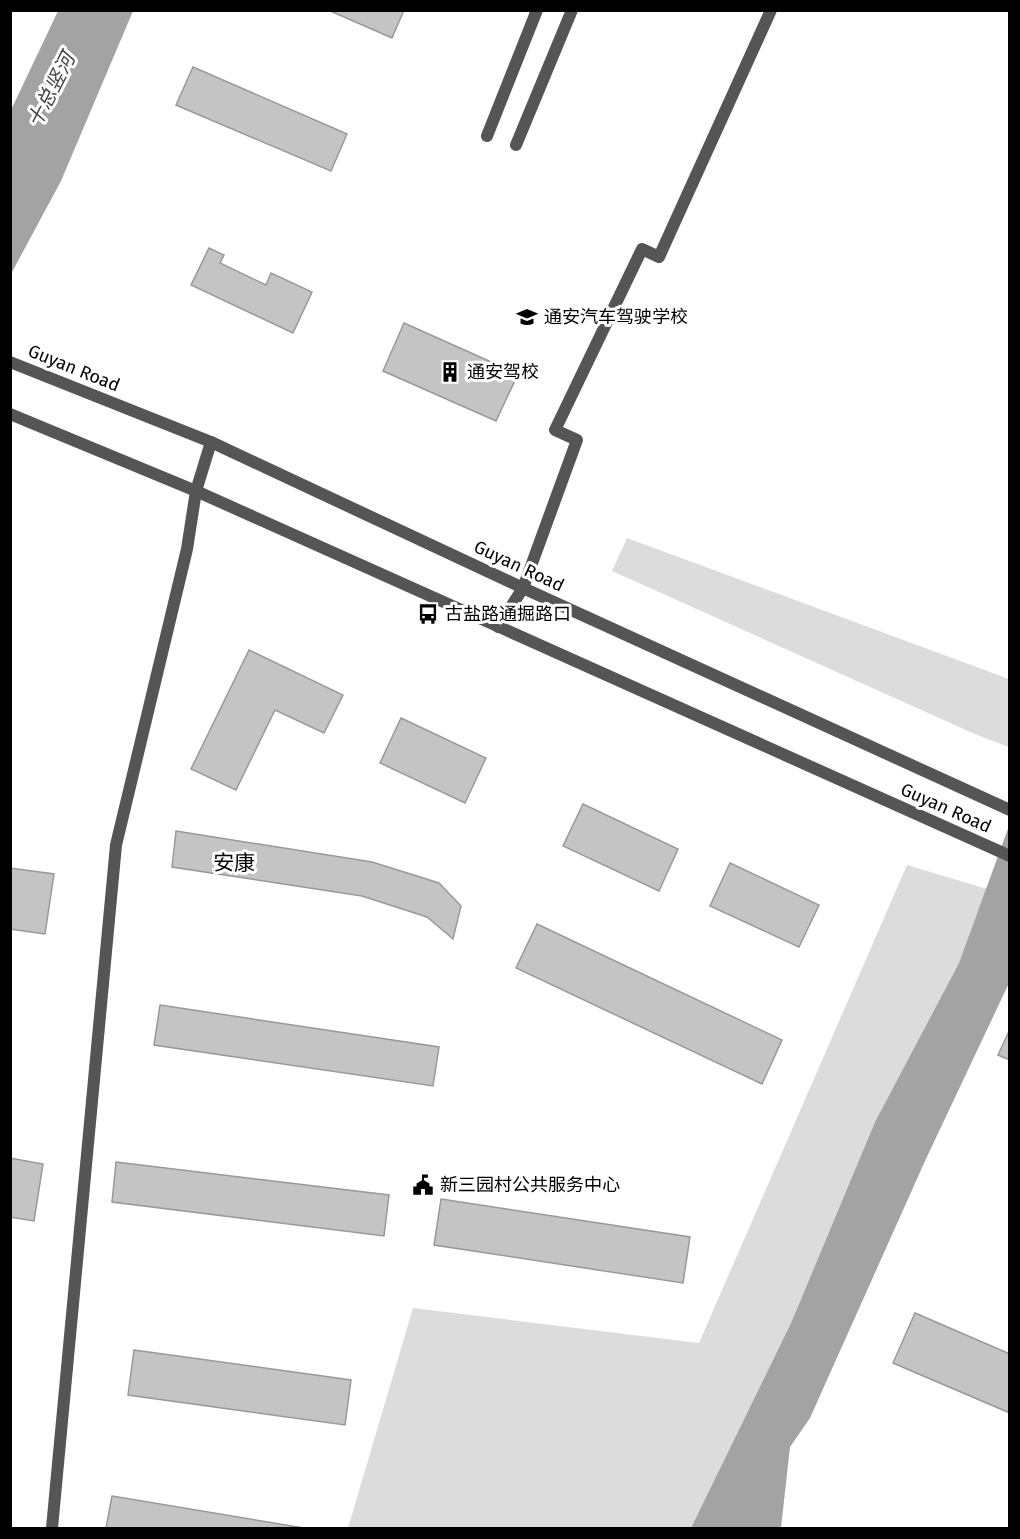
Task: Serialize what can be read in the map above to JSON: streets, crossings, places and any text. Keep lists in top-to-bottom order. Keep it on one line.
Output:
{"streets":{"street":["Guyan Road"]},"districts":["安康"],"water":["十总竖河"],"places":{"school or university":["通安汽车驾驶学校"],"building":["通安驾校"],"bus stop":["古盐路通掘路口"],"public building":["新三园村公共服务中心"]}}
